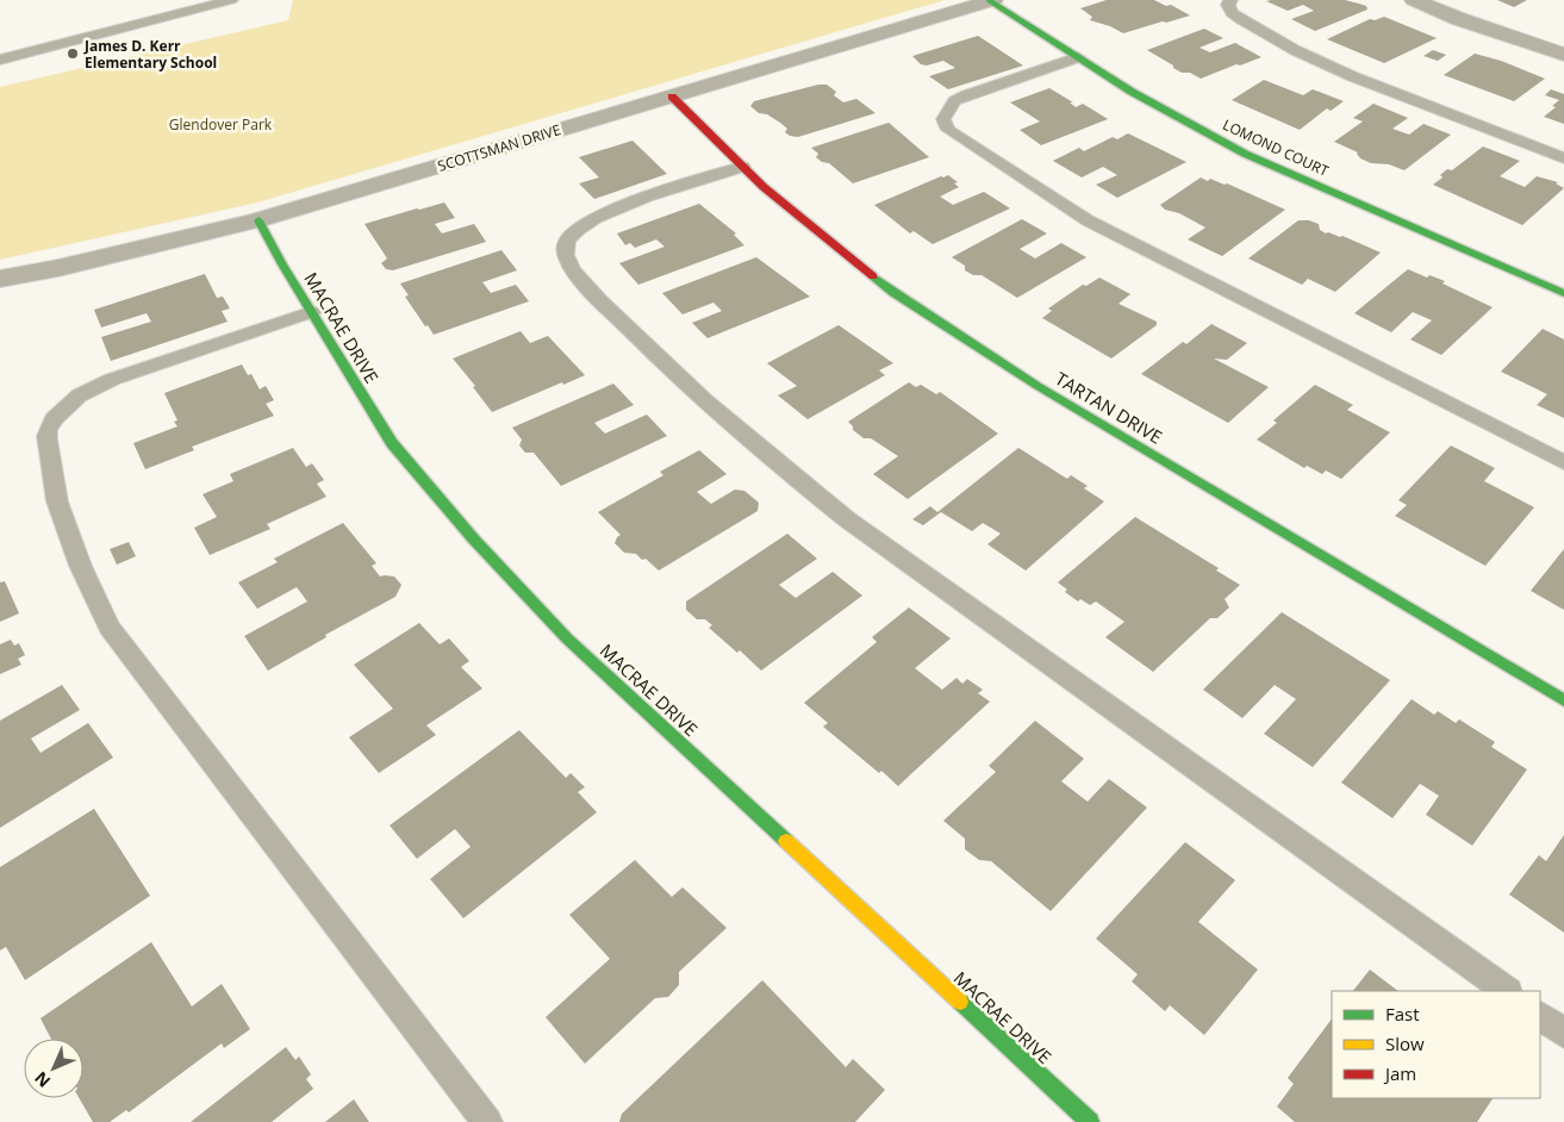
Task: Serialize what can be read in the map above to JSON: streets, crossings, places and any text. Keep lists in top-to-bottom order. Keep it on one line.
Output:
{"streets":{"street":["SCOTTSMAN DRIVE","LOMOND COURT","MACRAE DRIVE","TARTAN DRIVE"]},"crossings":[["SCOTTSMAN DRIVE","LOMOND COURT"],["SCOTTSMAN DRIVE","MACRAE DRIVE"],["SCOTTSMAN DRIVE","TARTAN DRIVE"]],"parks":["Glendover Park"],"places":["James D. Kerr Elementary School"],"legend":["Fast","Slow","Jam"],"north":"bottom left"}
